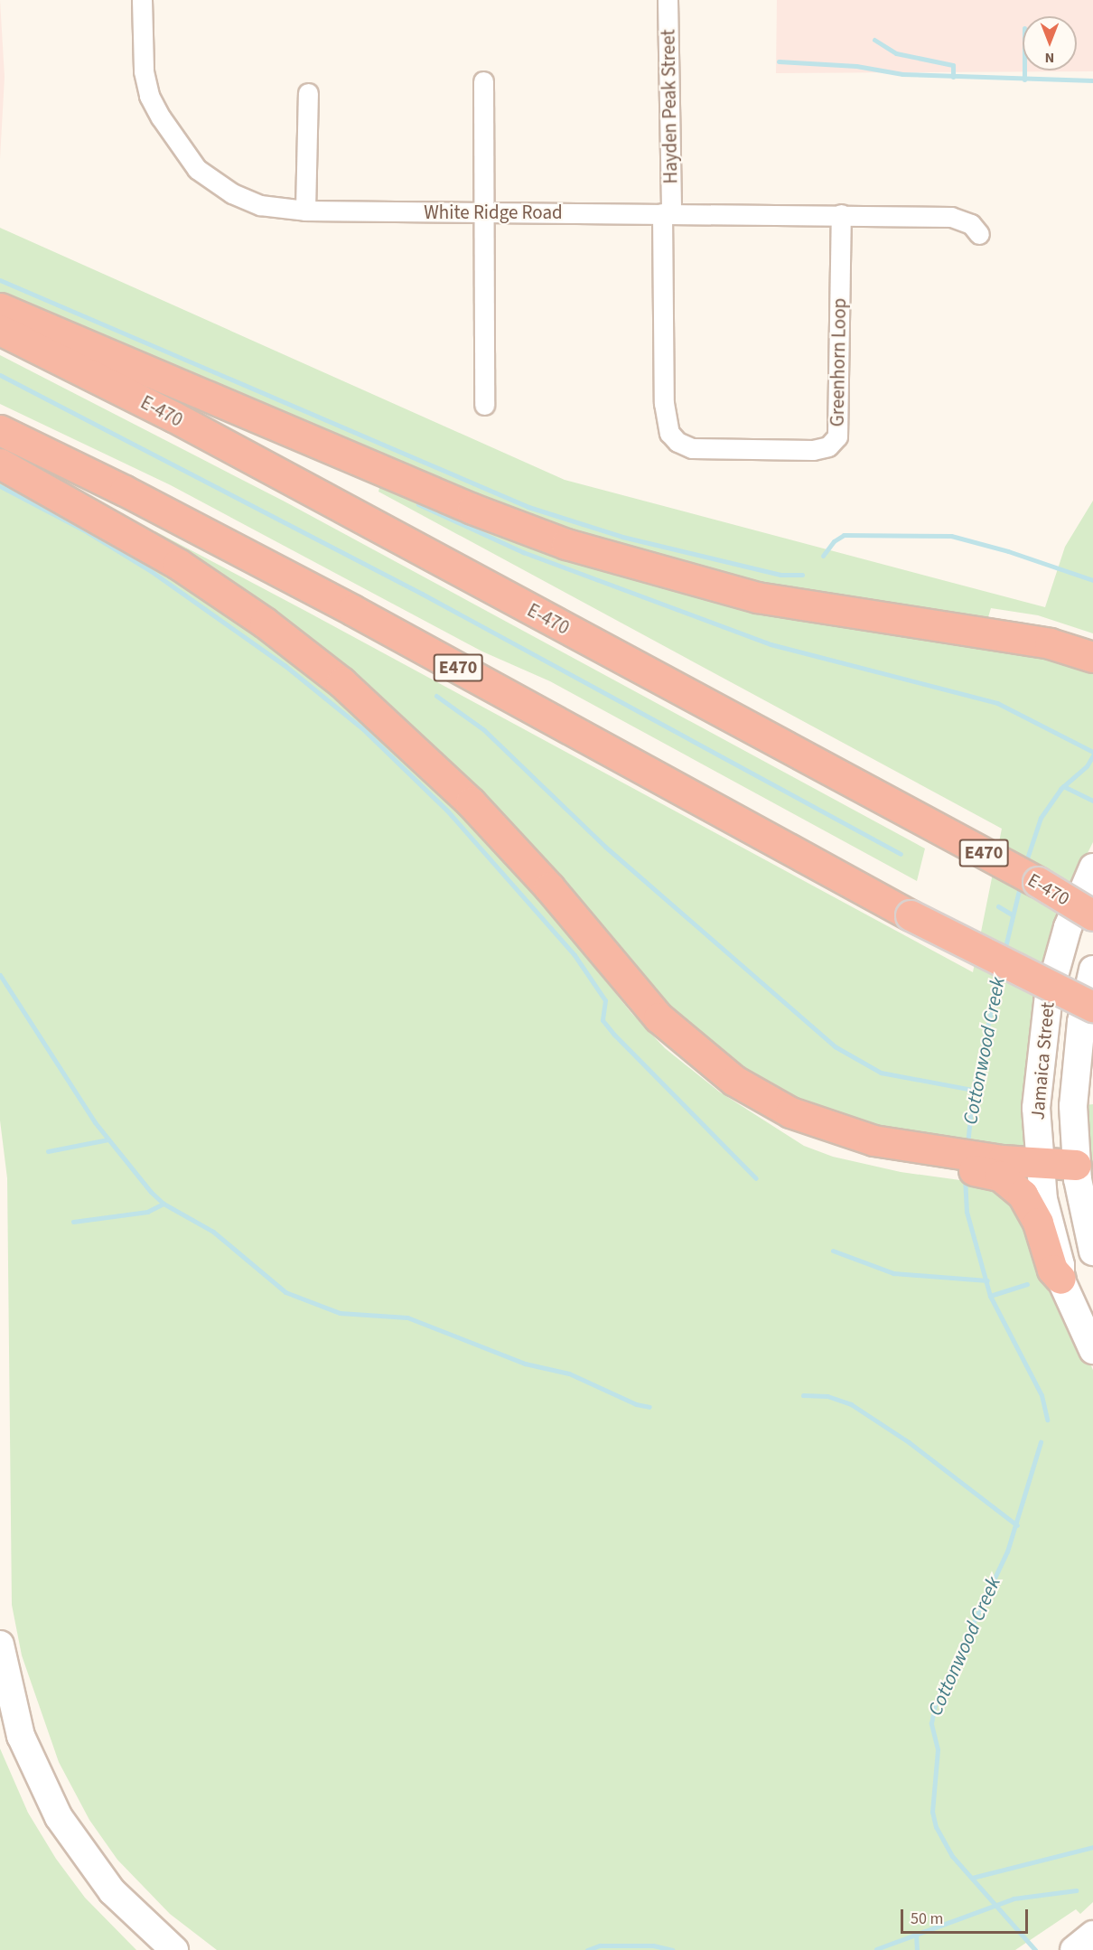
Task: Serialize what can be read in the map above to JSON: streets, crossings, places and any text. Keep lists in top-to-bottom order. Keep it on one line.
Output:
{"streets":{"highway":["E-470","E470"],"main road":["Jamaica Street"],"street":["Hayden Peak Street","White Ridge Road","Greenhorn Loop"]},"crossings":[["Hayden Peak Street","White Ridge Road"],["Hayden Peak Street","Greenhorn Loop"],["White Ridge Road","Greenhorn Loop"]],"water":["Cottonwood Creek"],"scale_bar":"50 m","north":"bottom"}
